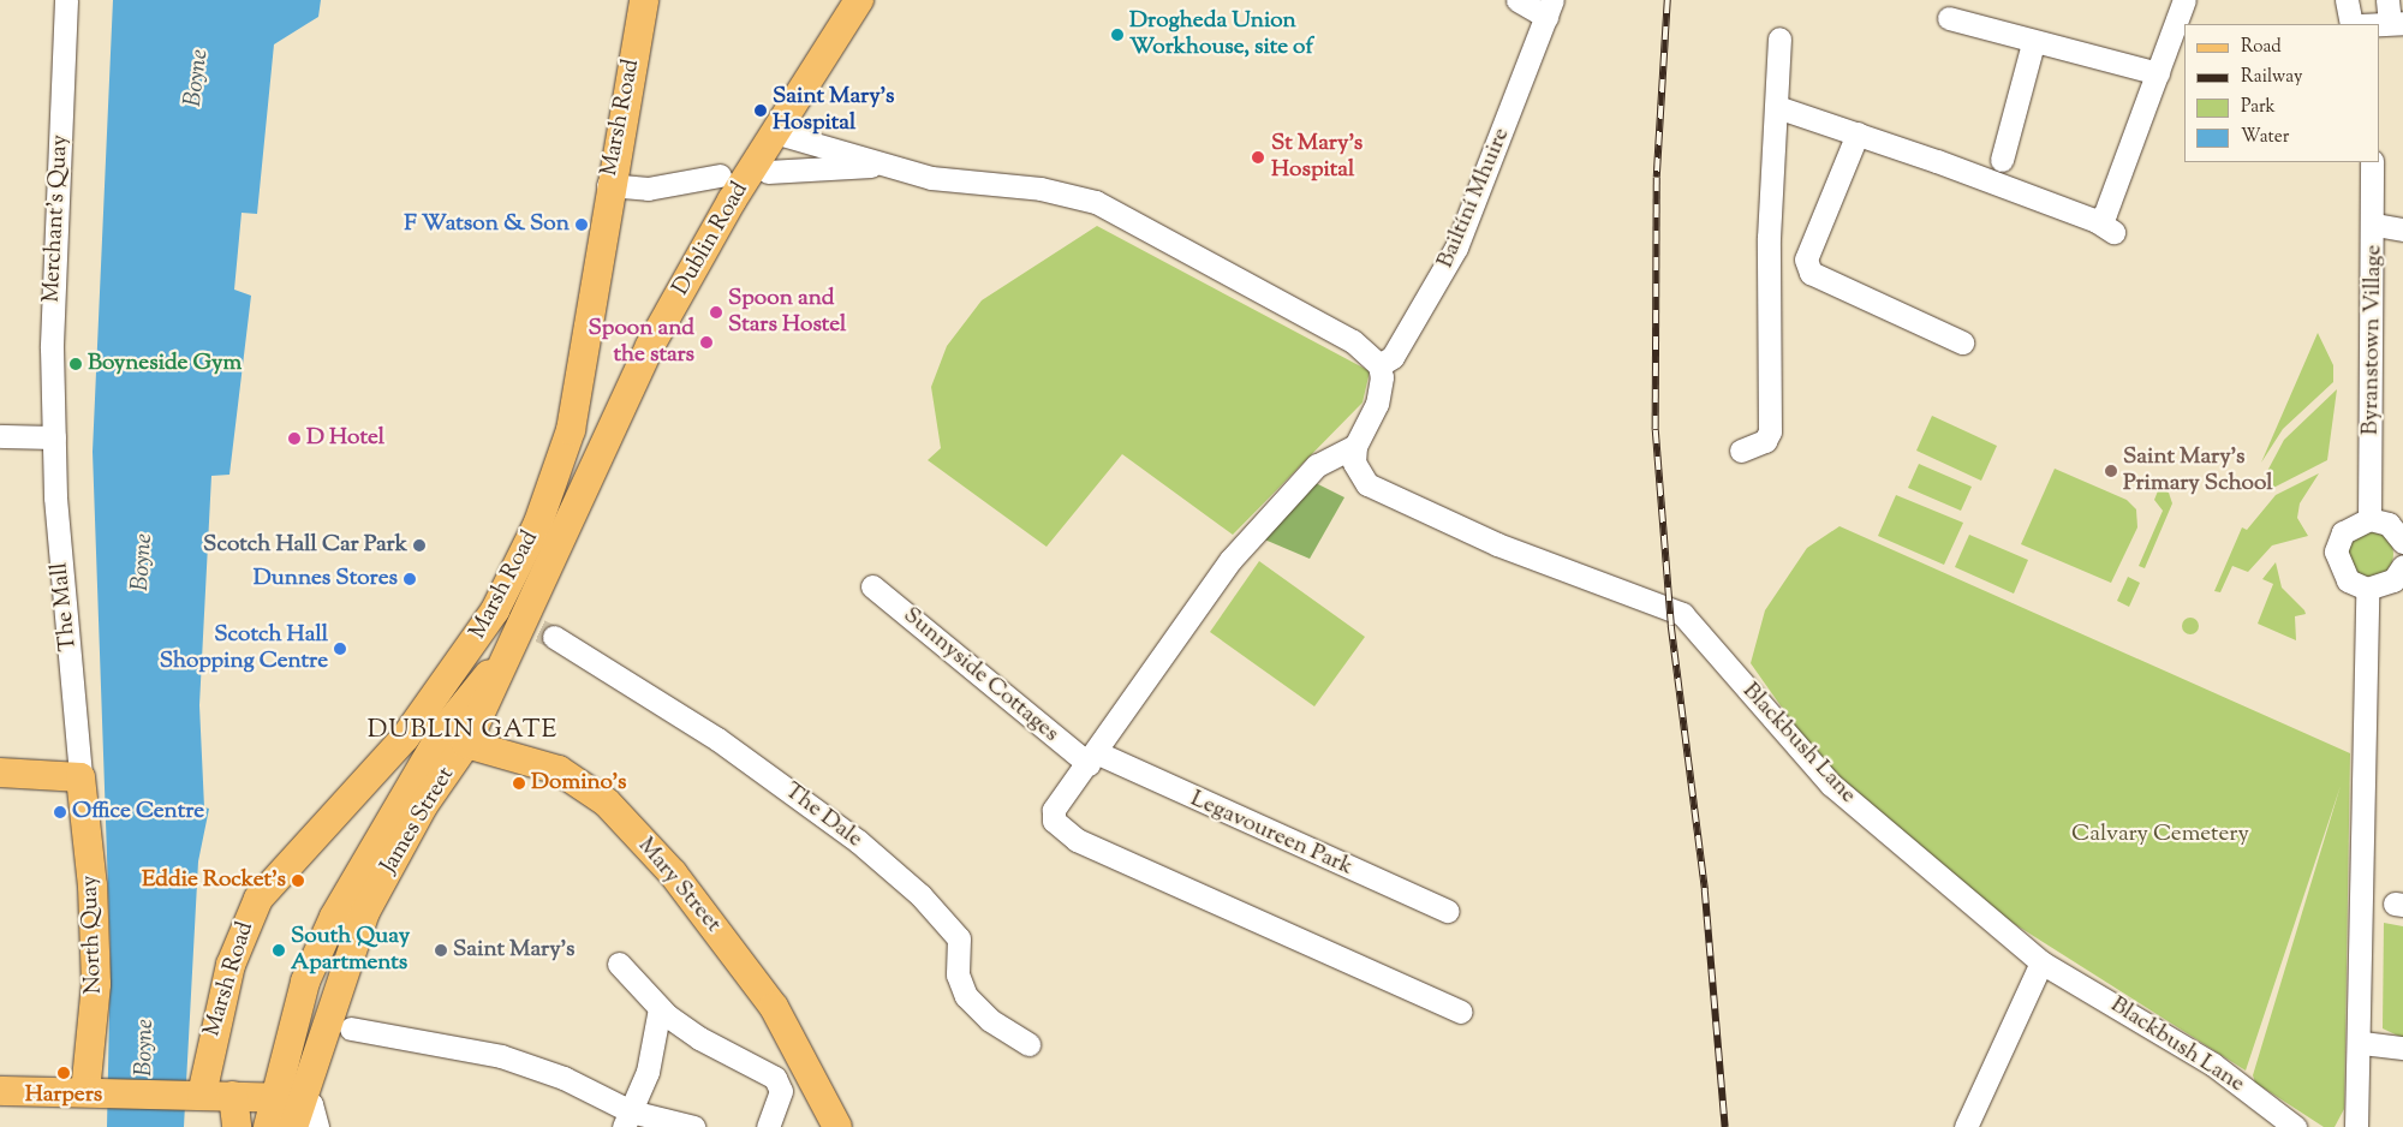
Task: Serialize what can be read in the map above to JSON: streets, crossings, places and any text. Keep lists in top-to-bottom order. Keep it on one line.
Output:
{"streets":{"main road":["Marsh Road","Dublin Road","James Street","Mary Street","North Quay"],"street":["Bailtíní Mhuire","Merchant's Quay","Byranstown Village","The Mall","Sunnyside Cottages","Blackbush Lane","The Dale","Legavoureen Park"]},"crossings":[["Merchant's Quay","The Mall"],["Dublin Road","James Street"],["The Mall","North Quay"],["Sunnyside Cottages","Legavoureen Park"],["James Street","Mary Street"]],"districts":["DUBLIN GATE"],"water":["Boyne"],"parks":["Calvary Cemetery"],"places":["Drogheda Union Workhouse, site of","Saint Mary's Hospital","St Mary's Hospital","F Watson & Son","Spoon and Stars Hostel","Spoon and the stars","Boyneside Gym","D Hotel","Saint Mary's Primary School","Scotch Hall Car Park","Dunnes Stores","Scotch Hall Shopping Centre","Domino's","Office Centre","Eddie Rocket's","South Quay Apartments","Saint Mary's","Harpers"],"legend":["Road","Railway","Park","Water"]}
